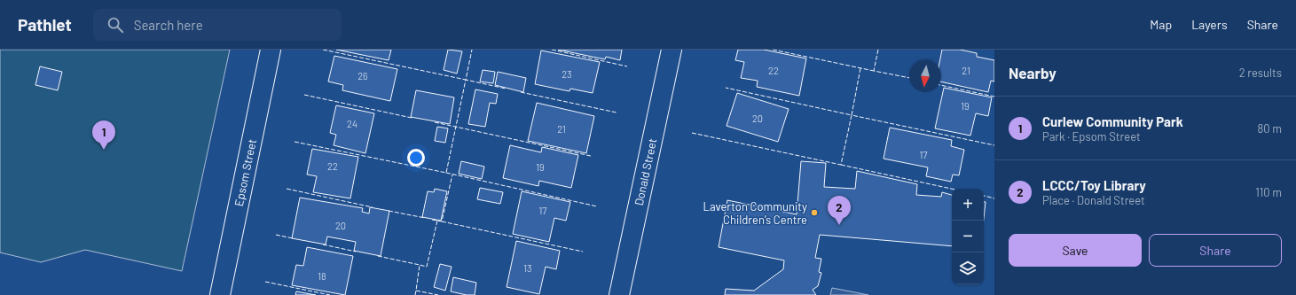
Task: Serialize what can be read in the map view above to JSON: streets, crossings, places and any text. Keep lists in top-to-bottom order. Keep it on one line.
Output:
{"streets":{"street":["Epsom Street","Donald Street"]},"places":["Laverton Community Children’s Centre"],"house_numbers":["22","21","23","26","19","20","24","21","17","22","19","17","20","13","18"],"north":"bottom","page":{"header":"Pathlet","search":"Search here","nav":["Map","Layers","Share"],"heading":["Nearby","2 results"],"list":[{"mark":"1","name":"Curlew Community Park","note":"Park · Epsom Street","value":"80 m"},{"mark":"2","name":"LCCC/Toy Library","note":"Place · Donald Street","value":"110 m"}],"pins":["1","2"],"map_buttons":["+","−"],"buttons":["Save","Share"]}}
